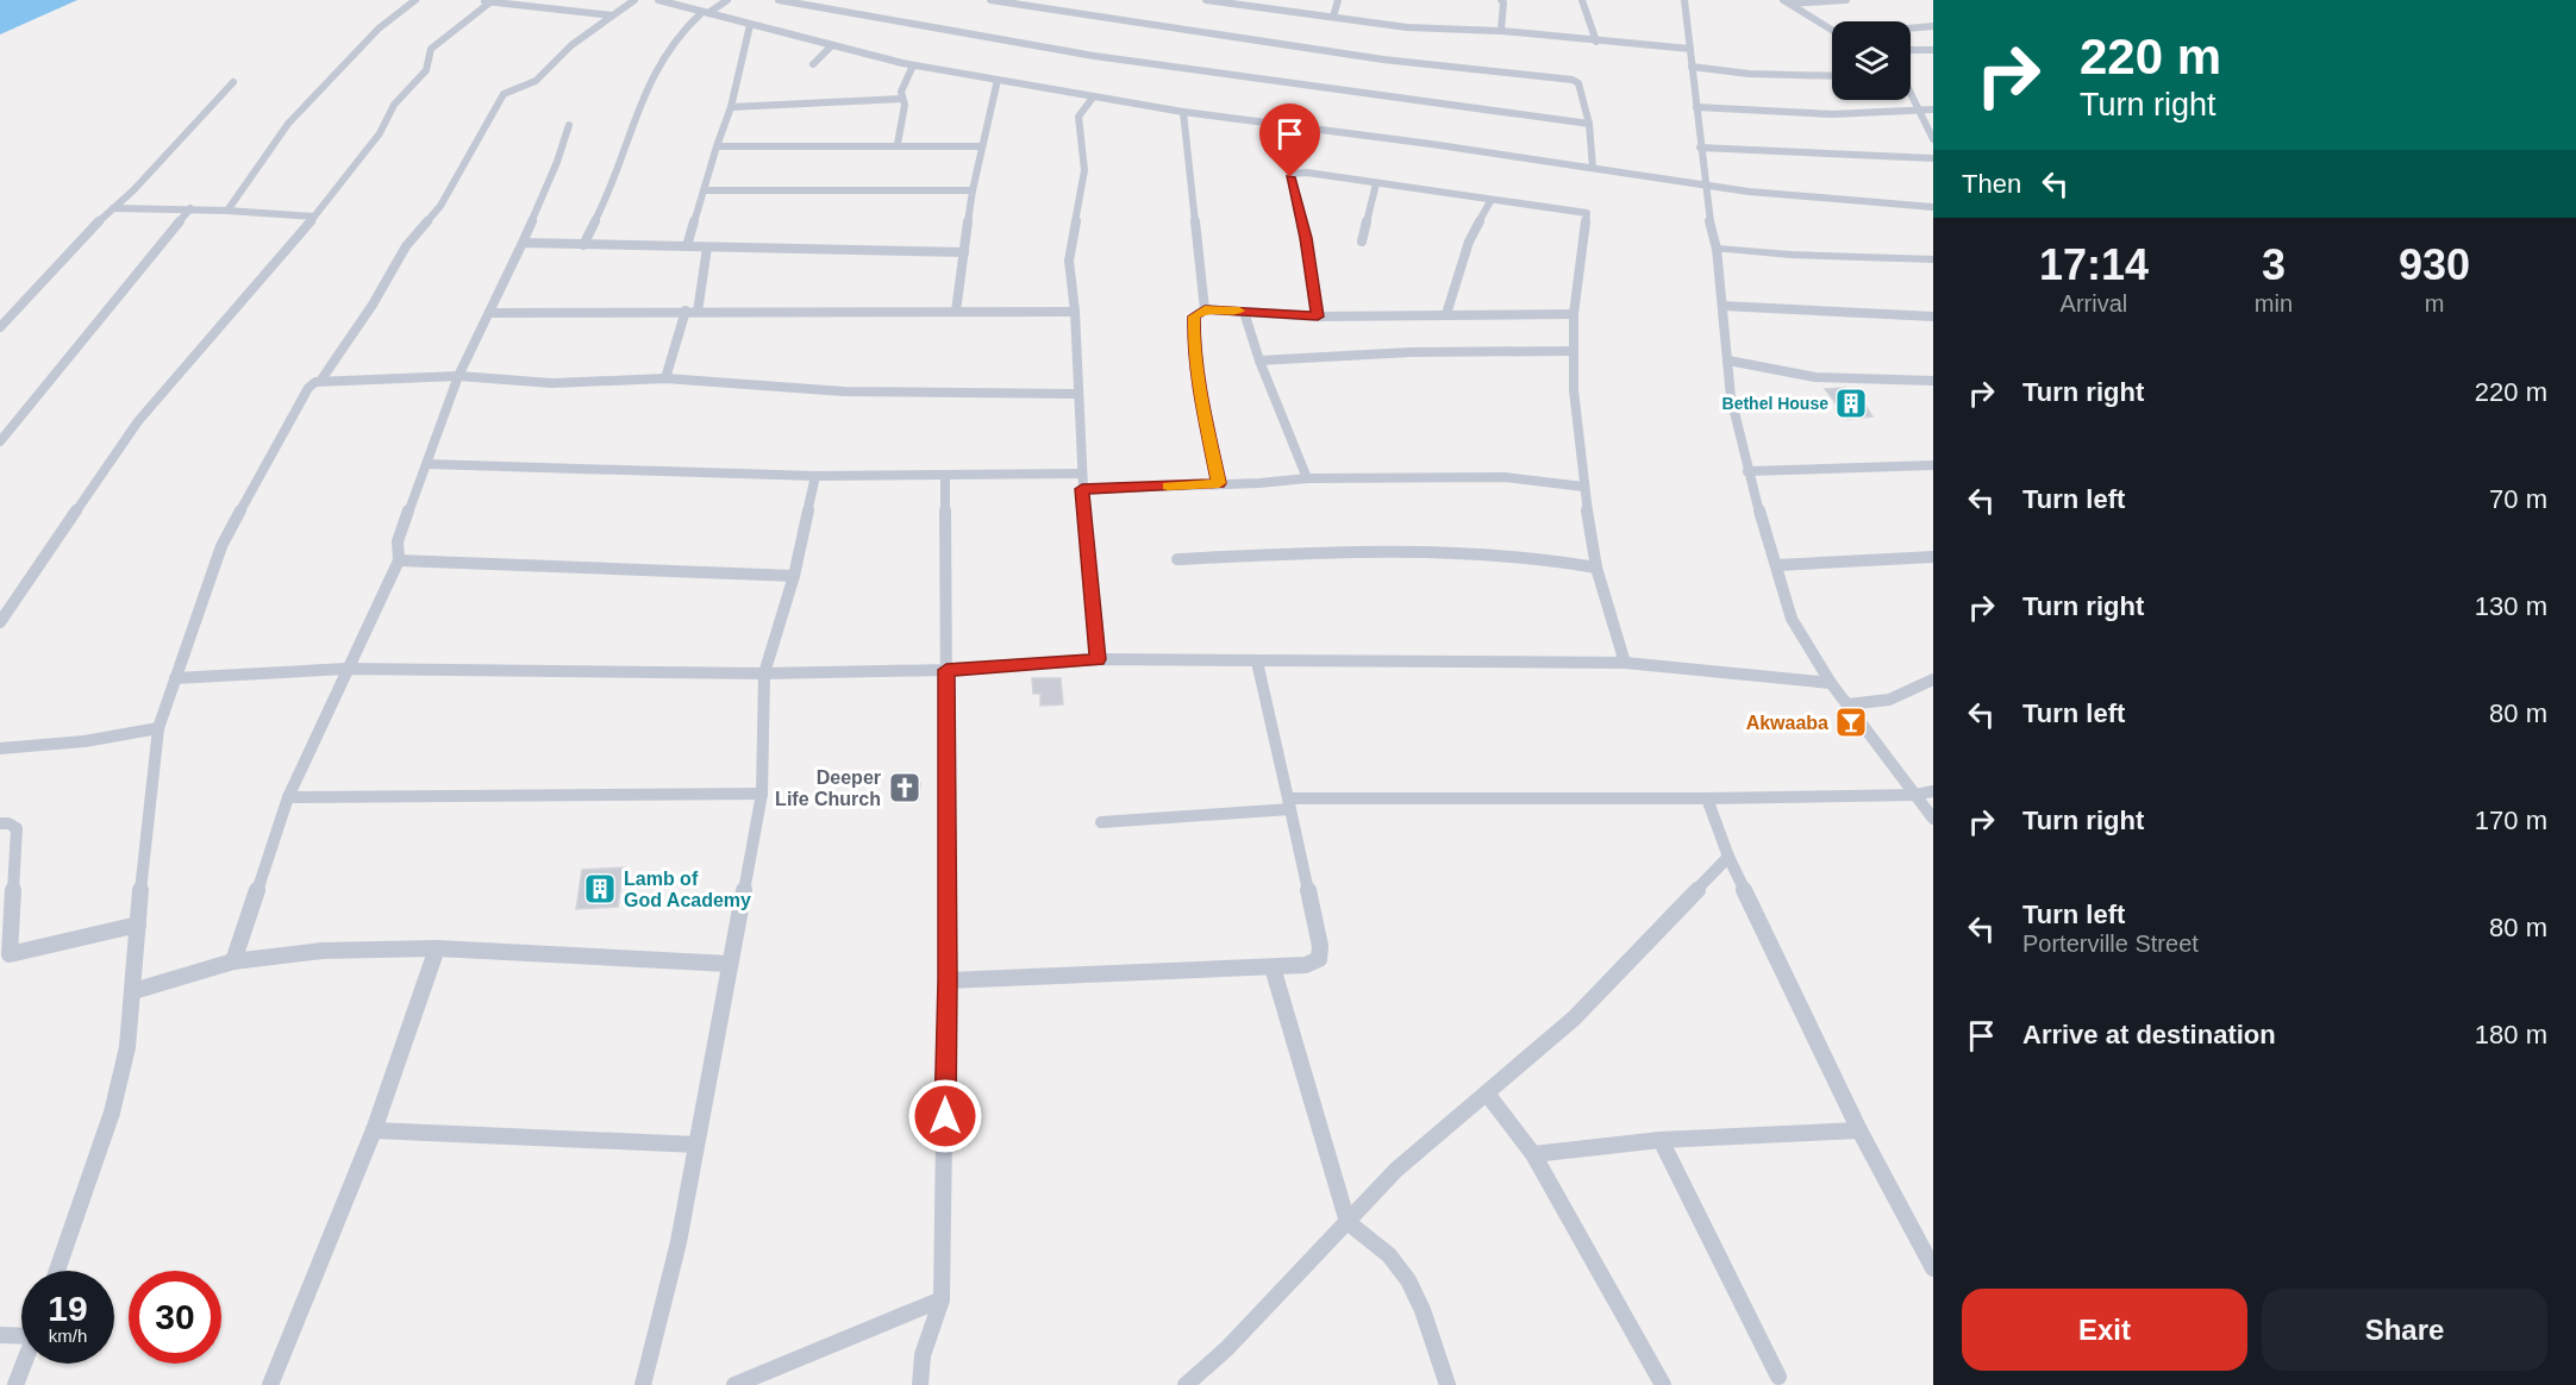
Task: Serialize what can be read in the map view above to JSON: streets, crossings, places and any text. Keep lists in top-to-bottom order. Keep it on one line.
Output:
{"places":{"building":["Bethel House","Lamb of God Academy"],"bar":["Akwaaba"],"church":["Deeper Life Church"]},"page":{"turn":["220 m","Turn right"],"then":"Then","eta":["17:14","Arrival","3","min","930","m"],"list":[{"name":"Turn right","value":"220 m"},{"name":"Turn left","value":"70 m"},{"name":"Turn right","value":"130 m"},{"name":"Turn left","value":"80 m"},{"name":"Turn right","value":"170 m"},{"name":"Turn left","note":"Porterville Street","value":"80 m"},{"name":"Arrive at destination","value":"180 m"}],"speed":"19 km/h","limit":"30","buttons":["Exit","Share"]}}
